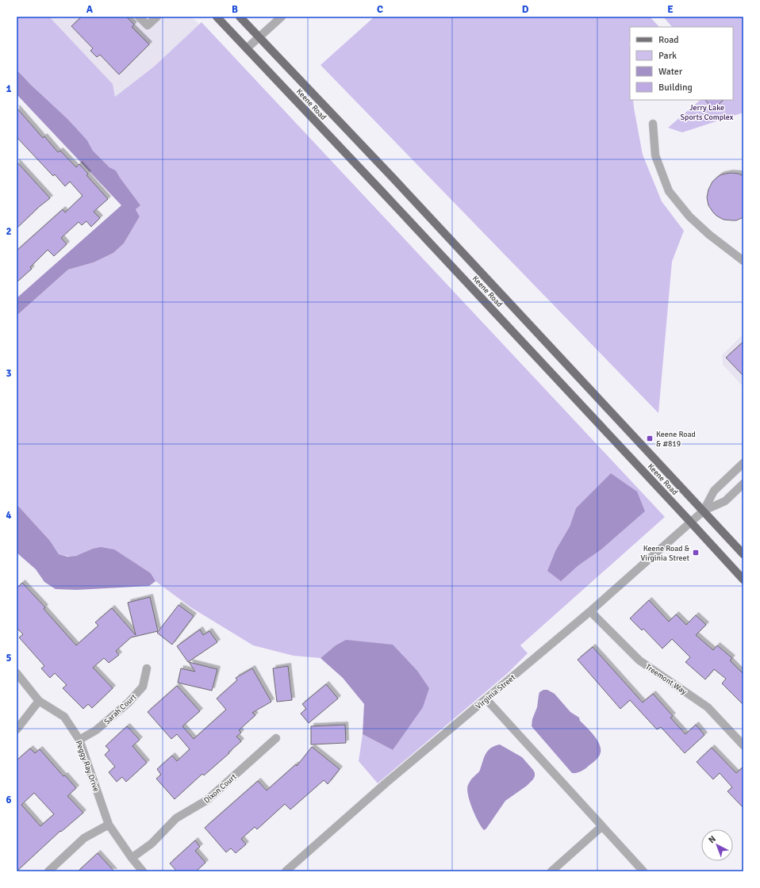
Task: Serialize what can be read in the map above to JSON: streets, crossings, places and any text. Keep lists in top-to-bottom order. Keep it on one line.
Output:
{"streets":{"main road":["Keene Road"],"street":["Treemont Way","Virginia Street","Sarah Court","Peggy Ray Drive","Dixon Court"]},"crossings":[["Keene Road","Virginia Street"],["Treemont Way","Virginia Street"],["Sarah Court","Peggy Ray Drive"],["Peggy Ray Drive","Dixon Court"]],"parks":["Jerry Lake Sports Complex"],"places":{"transit":["Keene Road & #819","Keene Road & Virginia Street"]},"legend":["Road","Park","Water","Building"],"north":"top left","grid":{"columns":["A","B","C","D","E"],"rows":["1","2","3","4","5","6"]}}
